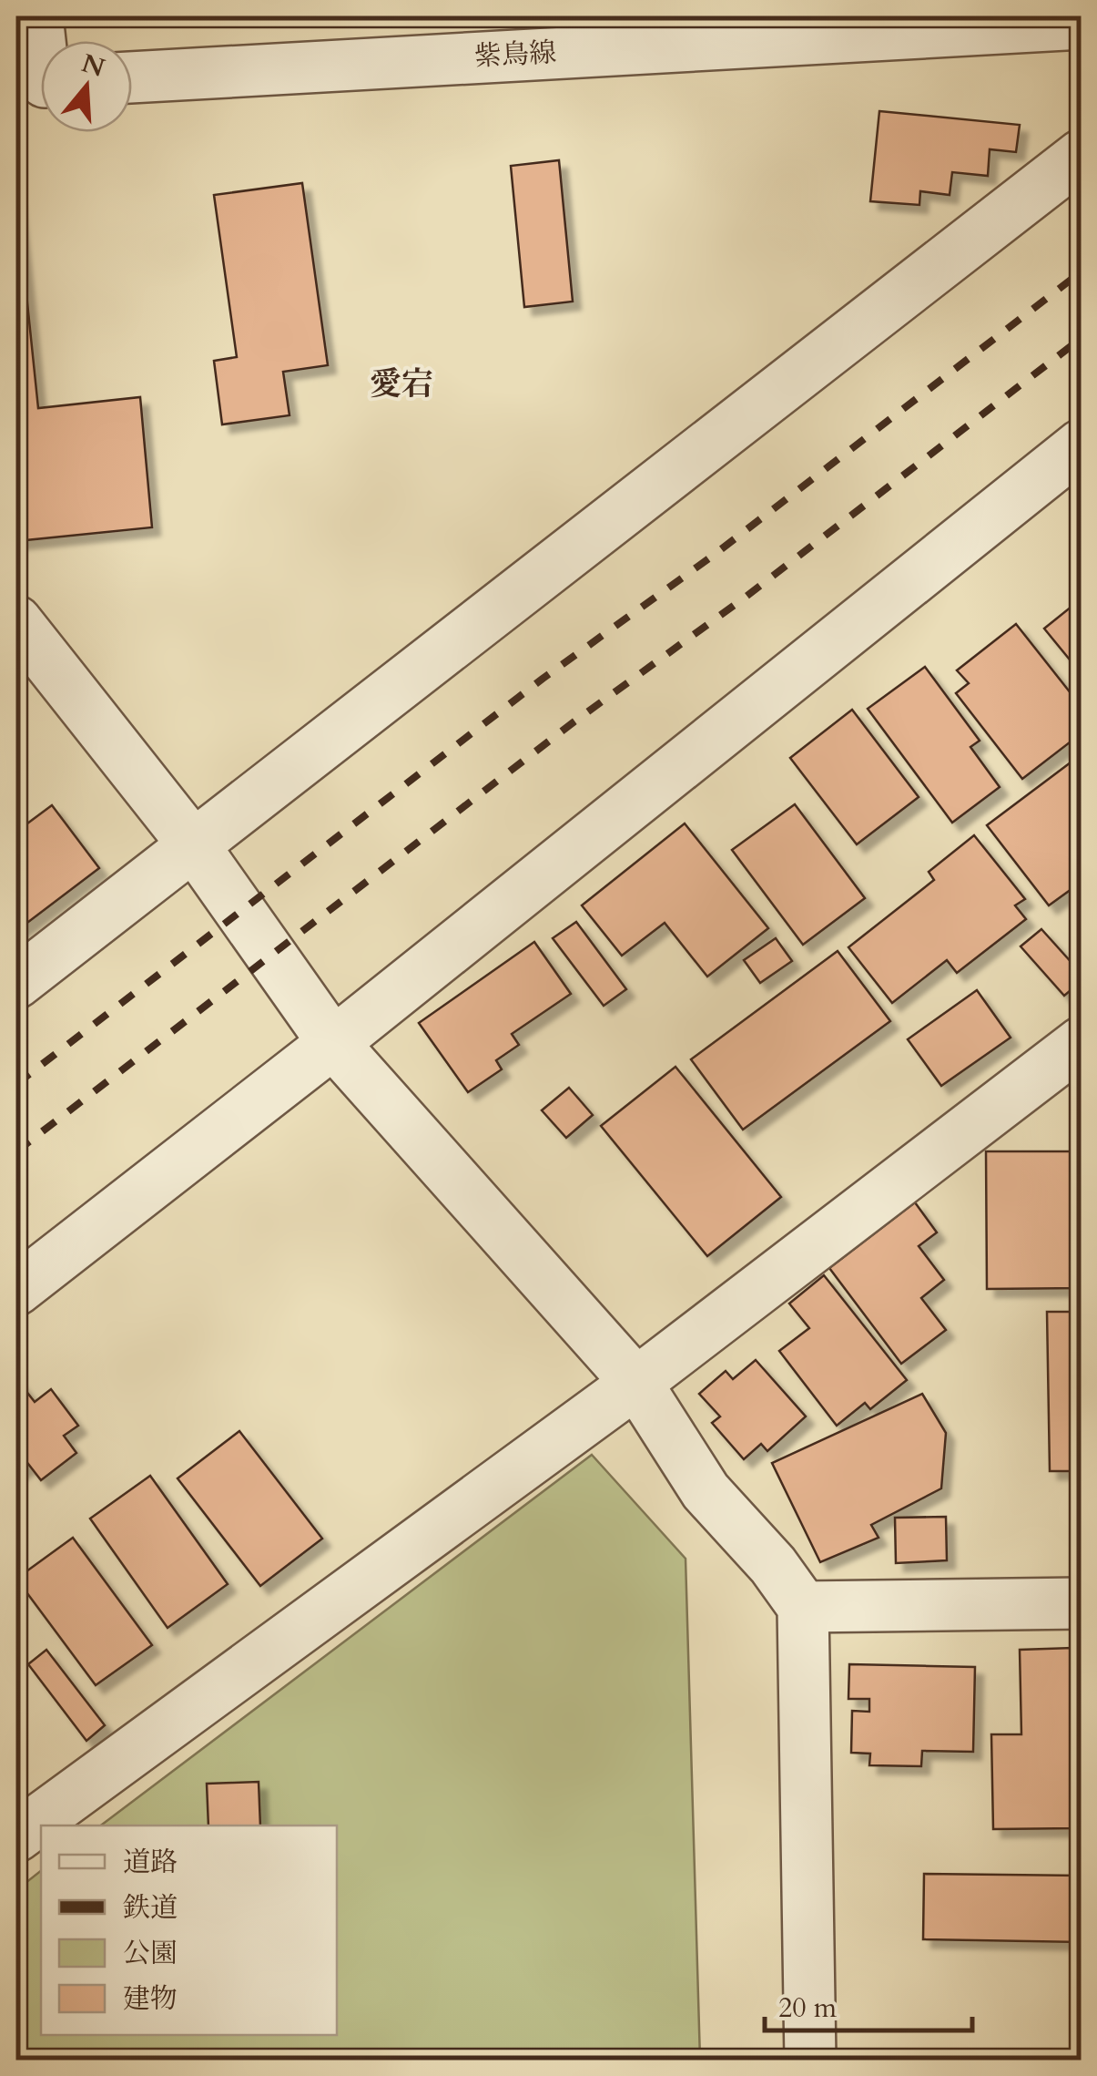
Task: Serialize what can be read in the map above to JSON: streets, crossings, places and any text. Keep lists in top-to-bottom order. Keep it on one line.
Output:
{"streets":{"street":["紫鳥線"]},"districts":["愛宕"],"legend":["道路","鉄道","公園","建物"],"scale_bar":"20 m","north":"top"}
